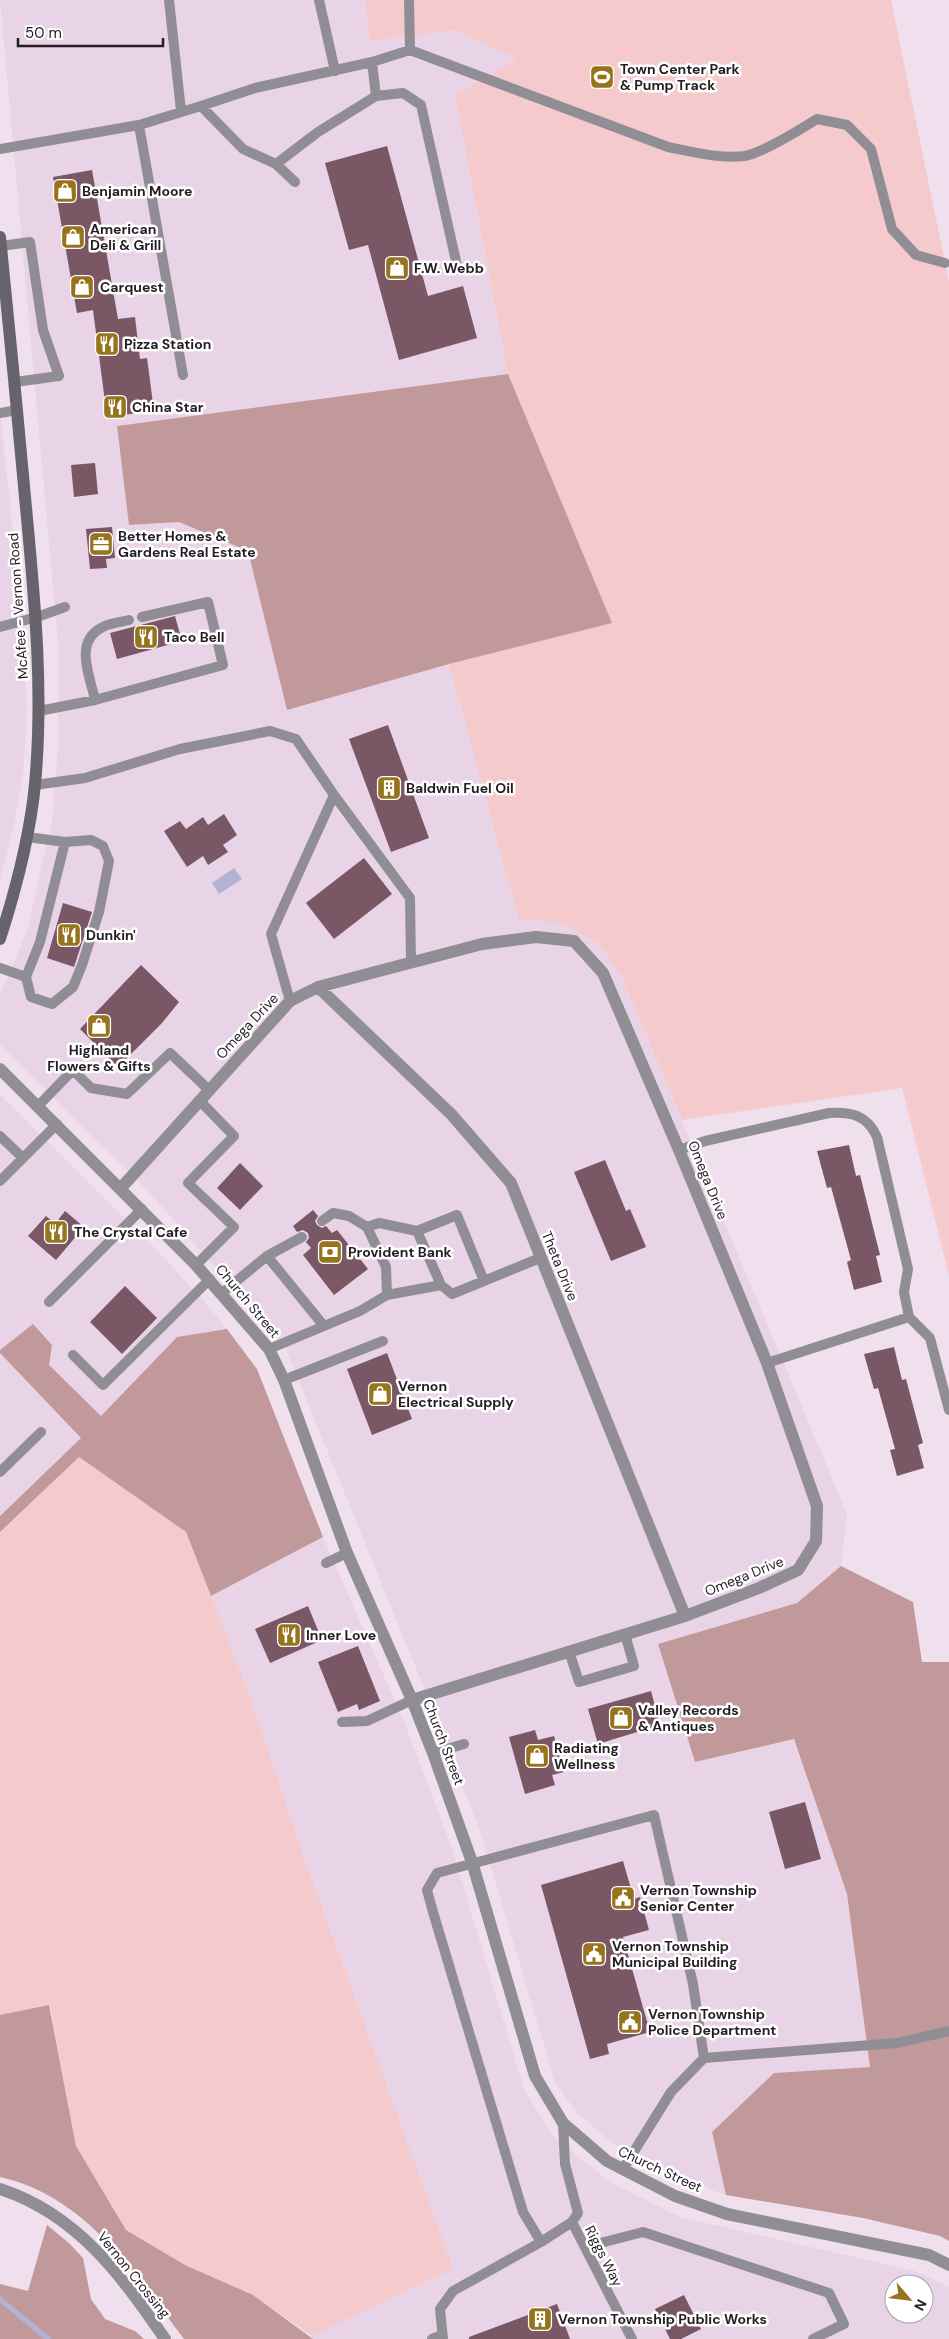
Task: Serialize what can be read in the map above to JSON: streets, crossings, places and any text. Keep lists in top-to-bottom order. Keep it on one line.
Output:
{"streets":{"main road":["McAfee - Vernon Road"],"street":["Omega Drive","Theta Drive","Church Street","Vernon Crossing"],"lane":["Riggs Way"]},"crossings":[["Omega Drive","Theta Drive"],["Omega Drive","Church Street"],["Church Street","Riggs Way"]],"places":{"sports":["Town Center Park & Pump Track"],"shop":["Benjamin Moore","American Deli & Grill","F.W. Webb","Carquest","Highland Flowers & Gifts","Vernon Electrical Supply","Valley Records & Antiques","Radiating Wellness"],"restaurant":["Pizza Station","China Star","Taco Bell","Dunkin'","The Crystal Cafe","Inner Love"],"office":["Better Homes & Gardens Real Estate"],"building":["Baldwin Fuel Oil","Vernon Township Public Works"],"bank":["Provident Bank"],"public building":["Vernon Township Senior Center","Vernon Township Municipal Building","Vernon Township Police Department"]},"scale_bar":"50 m","north":"bottom right"}
